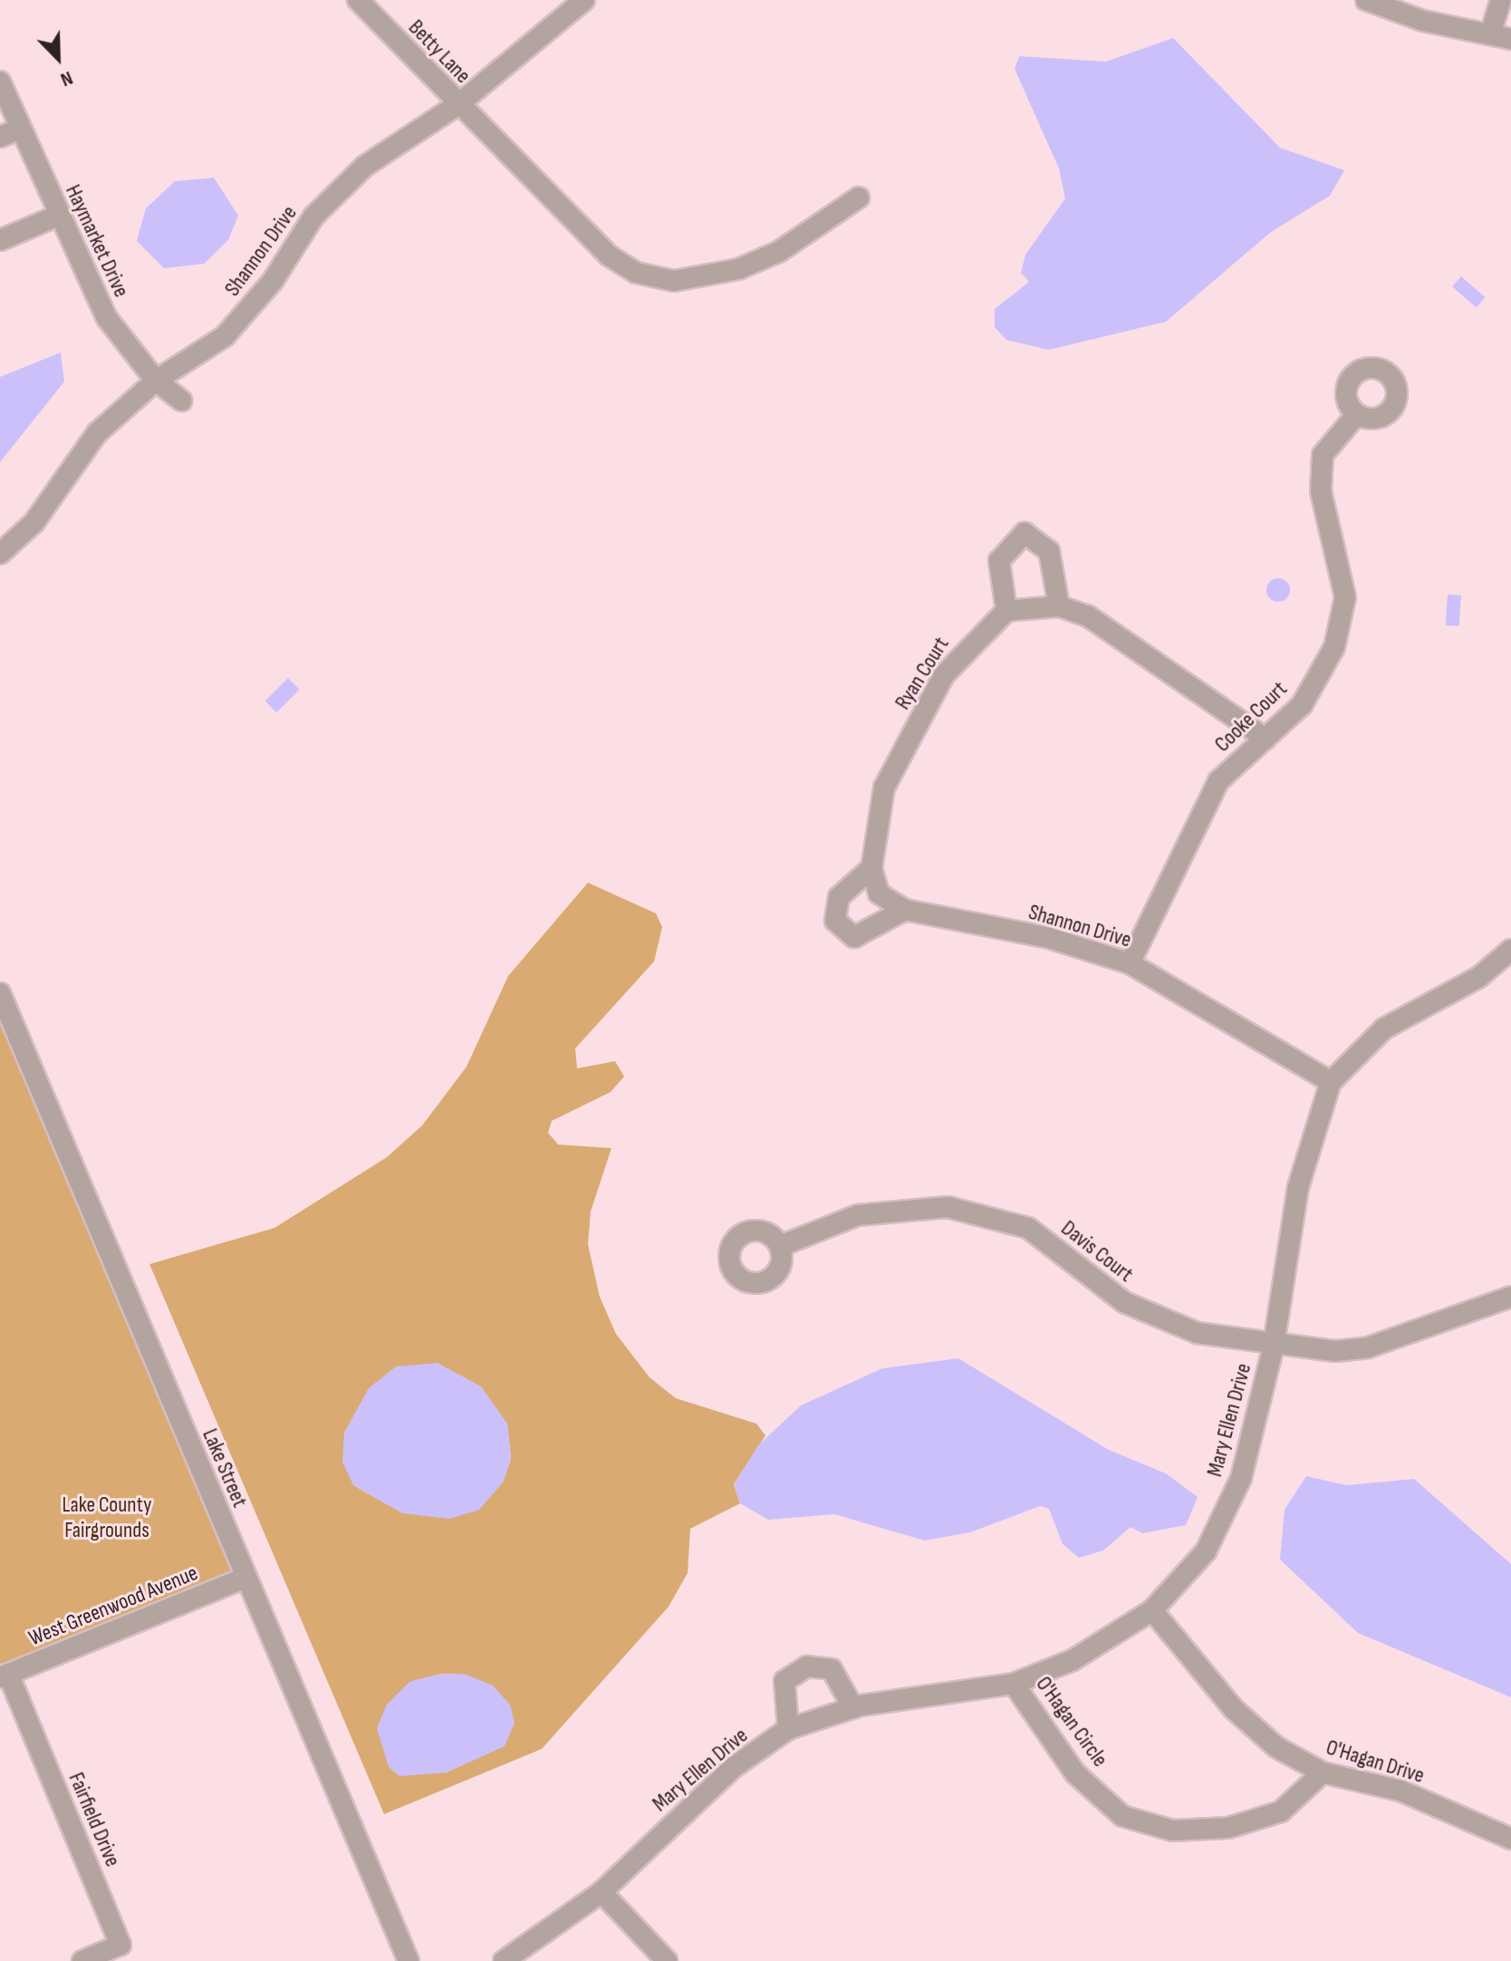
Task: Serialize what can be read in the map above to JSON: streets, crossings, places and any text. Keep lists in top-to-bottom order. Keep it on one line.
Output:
{"streets":{"street":["Betty Lane","Haymarket Drive","Shannon Drive","Ryan Court","Cooke Court","Davis Court","Mary Ellen Drive","Lake Street","West Greenwood Avenue","O'Hagan Circle","O'Hagan Drive","Fairfield Drive"]},"crossings":[["Betty Lane","Shannon Drive"],["Haymarket Drive","Shannon Drive"],["Shannon Drive","Ryan Court"],["Shannon Drive","Cooke Court"],["Shannon Drive","Mary Ellen Drive"],["Davis Court","Mary Ellen Drive"],["Mary Ellen Drive","O'Hagan Circle"],["Mary Ellen Drive","O'Hagan Drive"],["Lake Street","West Greenwood Avenue"],["West Greenwood Avenue","Fairfield Drive"],["O'Hagan Circle","O'Hagan Drive"]],"parks":["Lake County Fairgrounds"],"north":"bottom right"}
